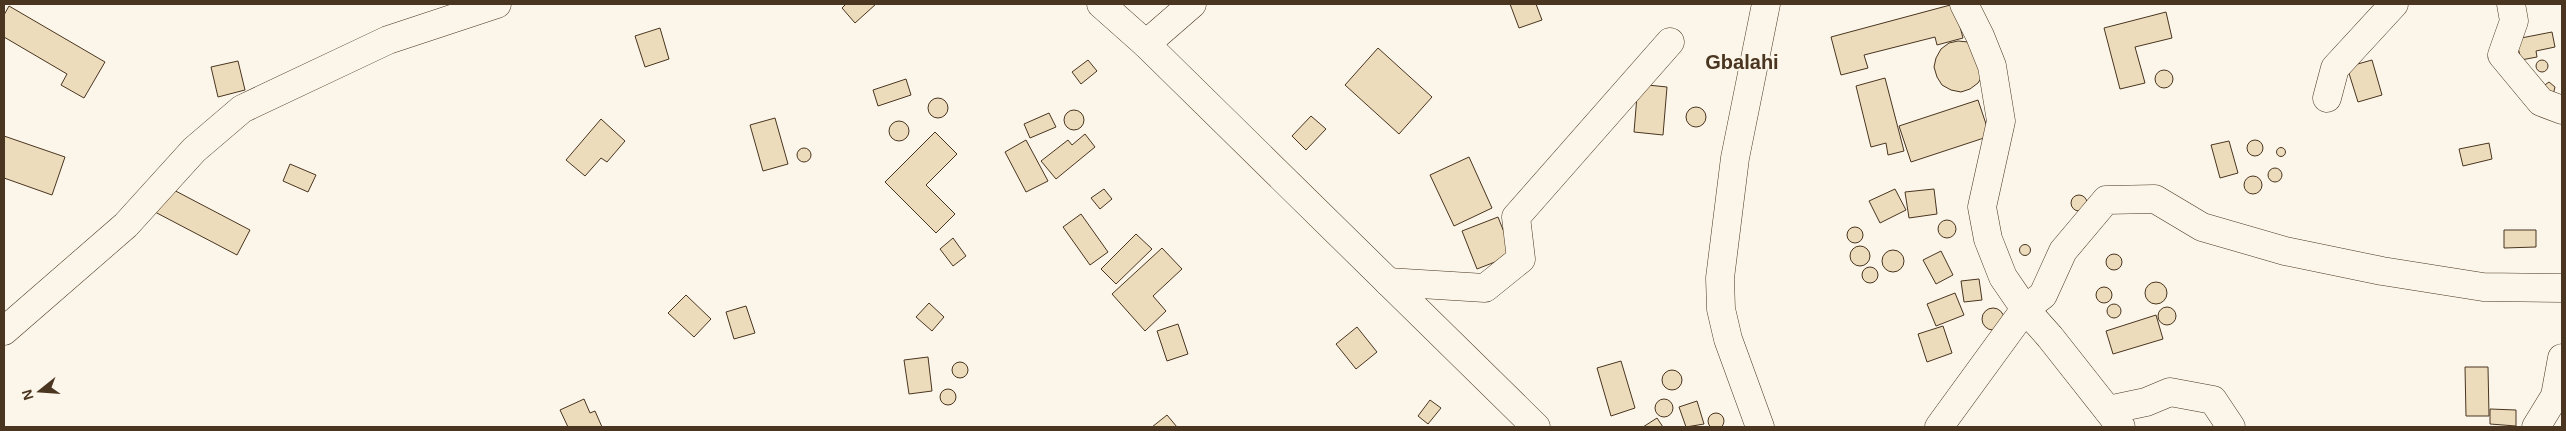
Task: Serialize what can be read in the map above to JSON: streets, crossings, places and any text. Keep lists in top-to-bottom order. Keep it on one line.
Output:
{"districts":["Gbalahi"],"north":"left"}
